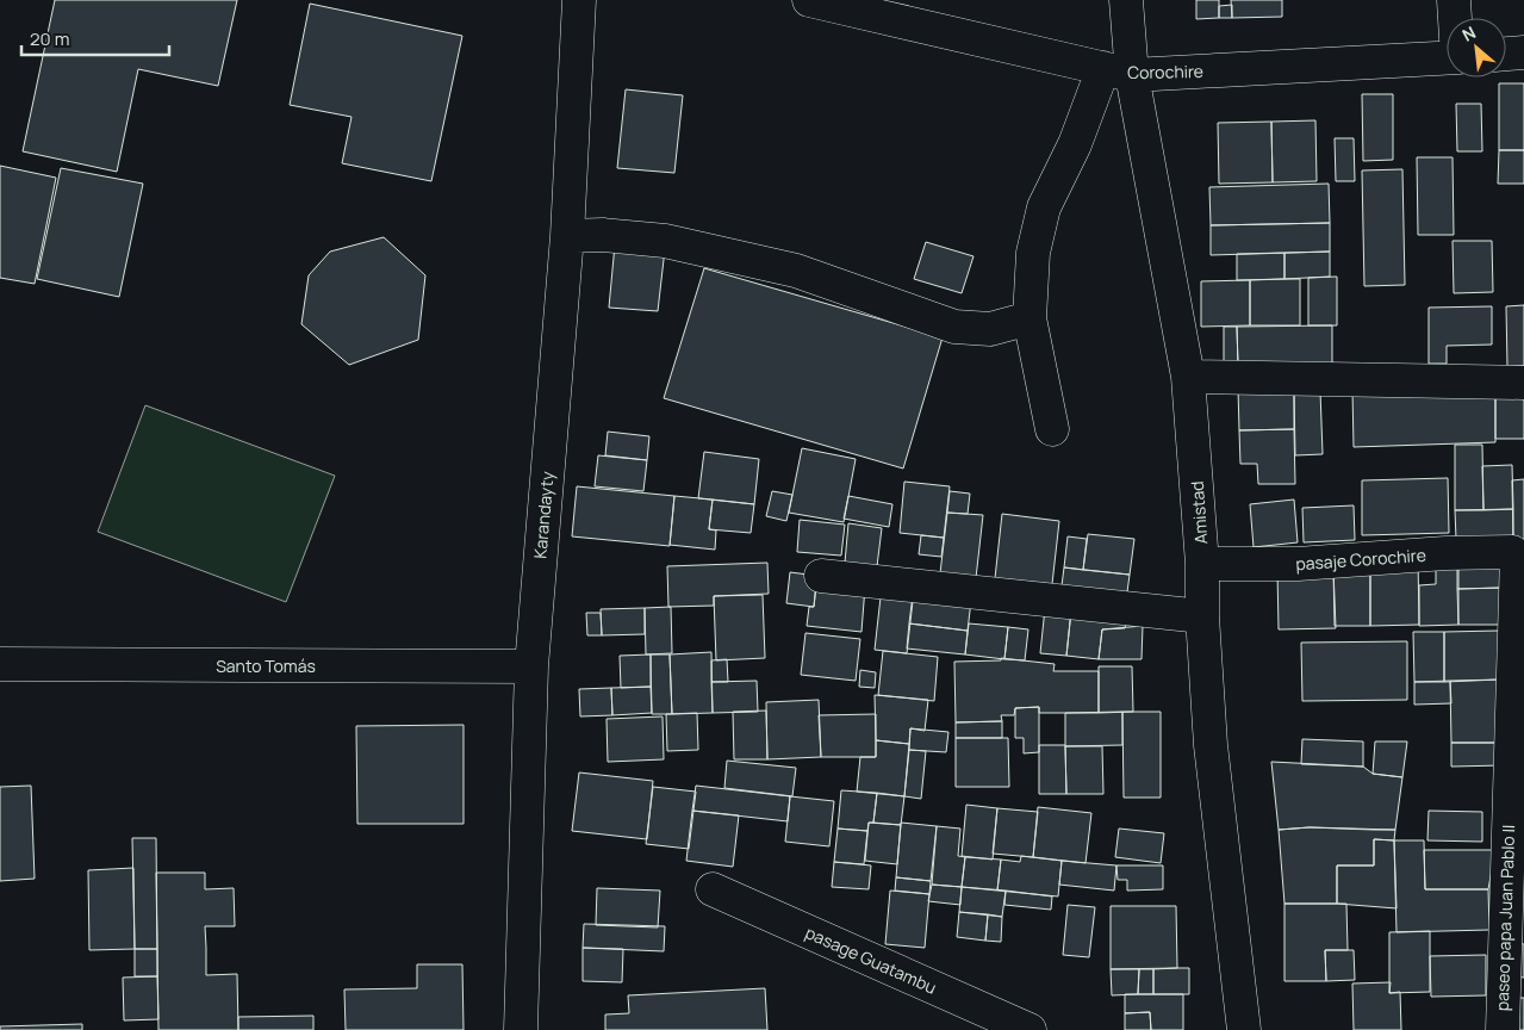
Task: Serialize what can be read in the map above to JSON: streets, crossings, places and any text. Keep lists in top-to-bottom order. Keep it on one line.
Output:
{"streets":{"street":["Corochire","Amistad","Karandayty","pasaje Corochire","Santo Tomás","paseo papa Juan Pablo II","pasage Guatambu"]},"crossings":[["Corochire","Amistad"],["Amistad","pasaje Corochire"],["Karandayty","Santo Tomás"],["pasaje Corochire","paseo papa Juan Pablo II"]],"scale_bar":"20 m","north":"top left"}
